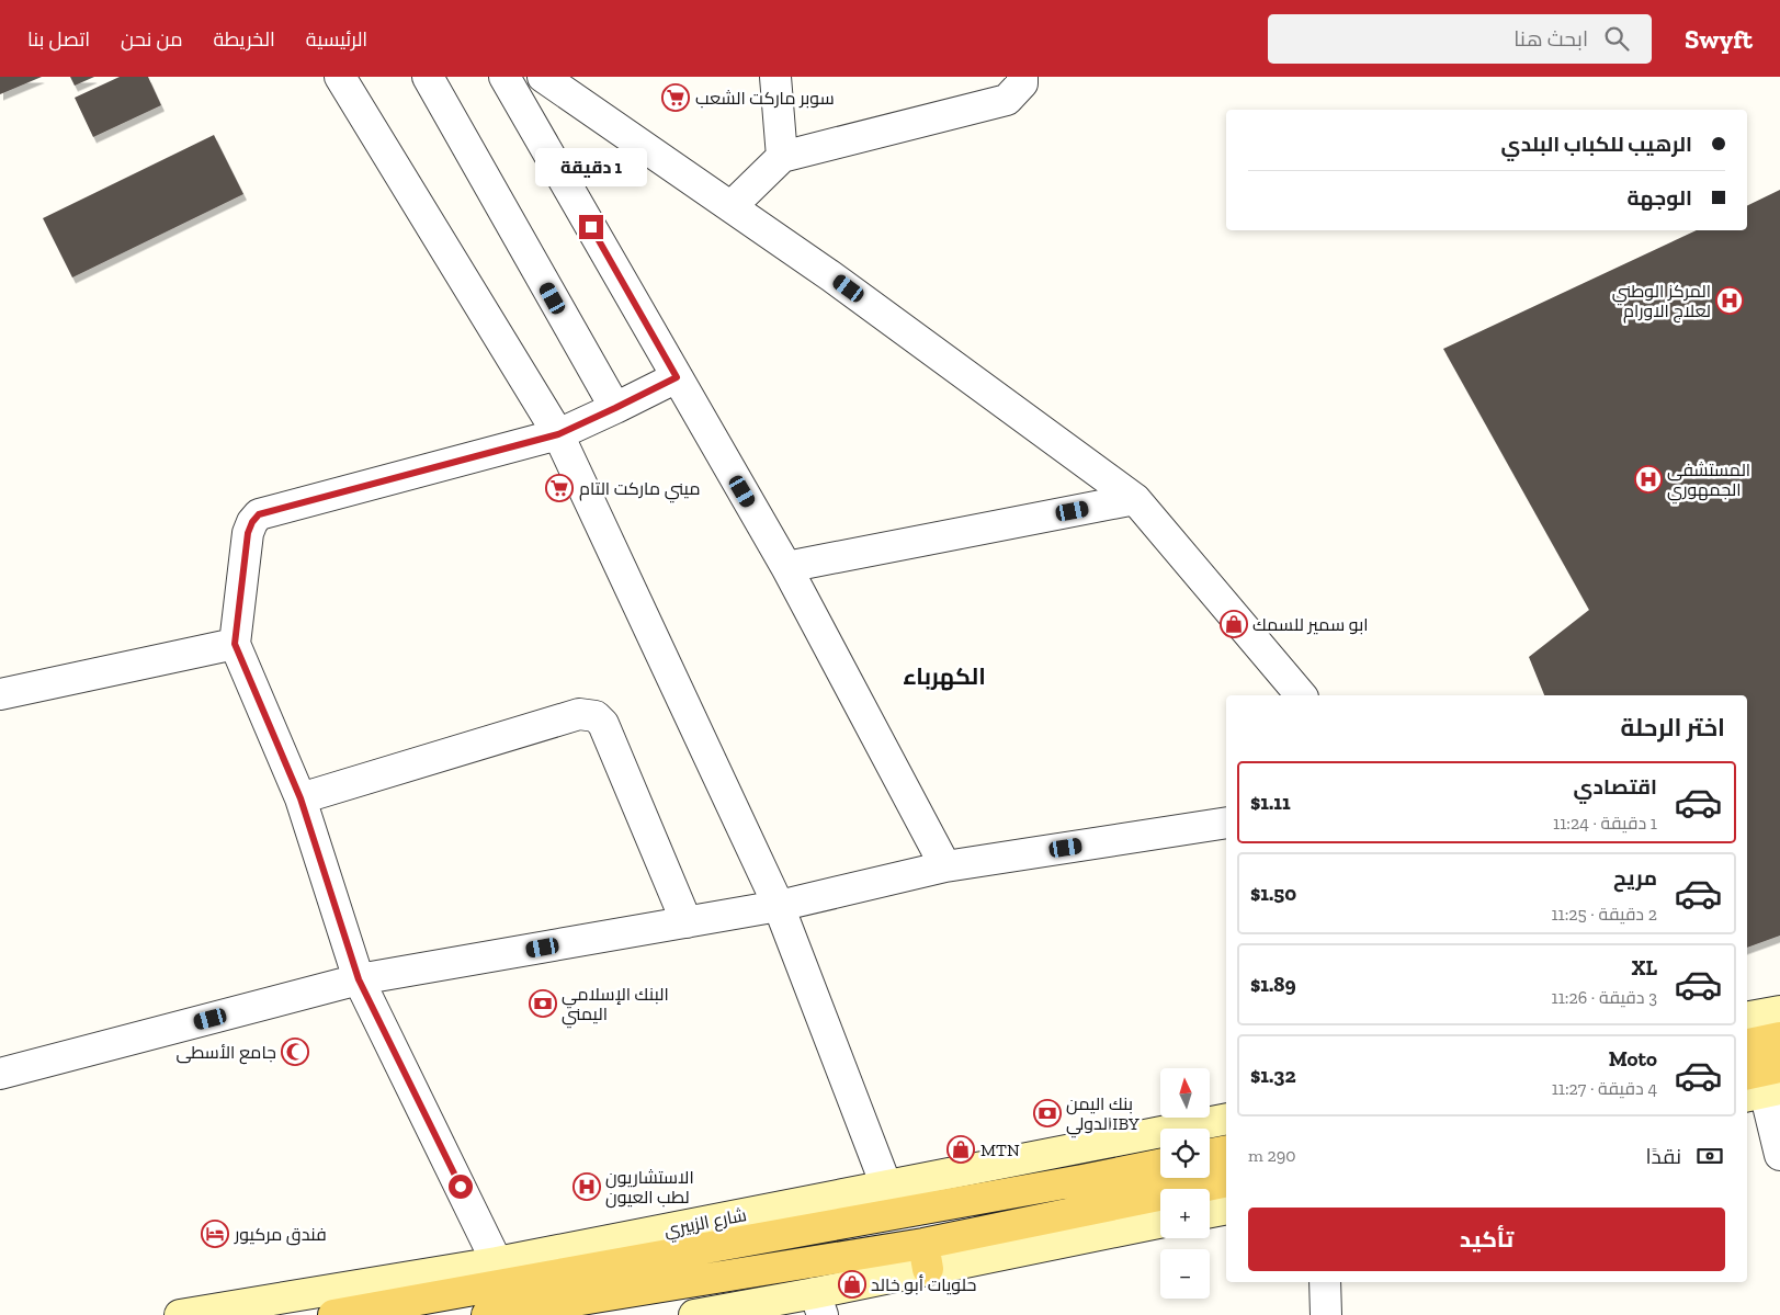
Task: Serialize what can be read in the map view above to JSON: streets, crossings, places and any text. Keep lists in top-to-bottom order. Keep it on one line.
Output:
{"streets":{"main road":["شارع الزبيري"]},"districts":["الكهرباء"],"places":{"supermarket":["سوبر ماركت الشعب","ميني ماركت التام"],"hospital":["المركز الوطني لعلاج الاورام","المستشفى الجمهوري","الاستشاريون لطب العيون"],"shop":["ابو سمير للسمك","MTN","حلويات أبو خالد"],"bank":["البنك الإسلامي اليمني","بنك اليمن الدوليIBY"],"mosque":["جامع الأسطى"],"hotel":["فندق مركيور"]},"north":"top","page":{"header":"Swyft","search":"ابحث هنا","nav":["الرئيسية","الخريطة","من نحن","اتصل بنا"],"banner":["الرهيب للكباب البلدي","الوجهة"],"bubble":"1 دقيقة","heading":"اختر الرحلة","list":[{"name":"اقتصادي","note":"1 دقيقة · 11:24","value":"$1.11"},{"name":"مريح","note":"2 دقيقة · 11:25","value":"$1.50"},{"name":"XL","note":"3 دقيقة · 11:26","value":"$1.89"},{"name":"Moto","note":"4 دقيقة · 11:27","value":"$1.32"}],"map_buttons":["+","−"],"pay":["نقدًا","290 m"],"buttons":"تأكيد"}}
